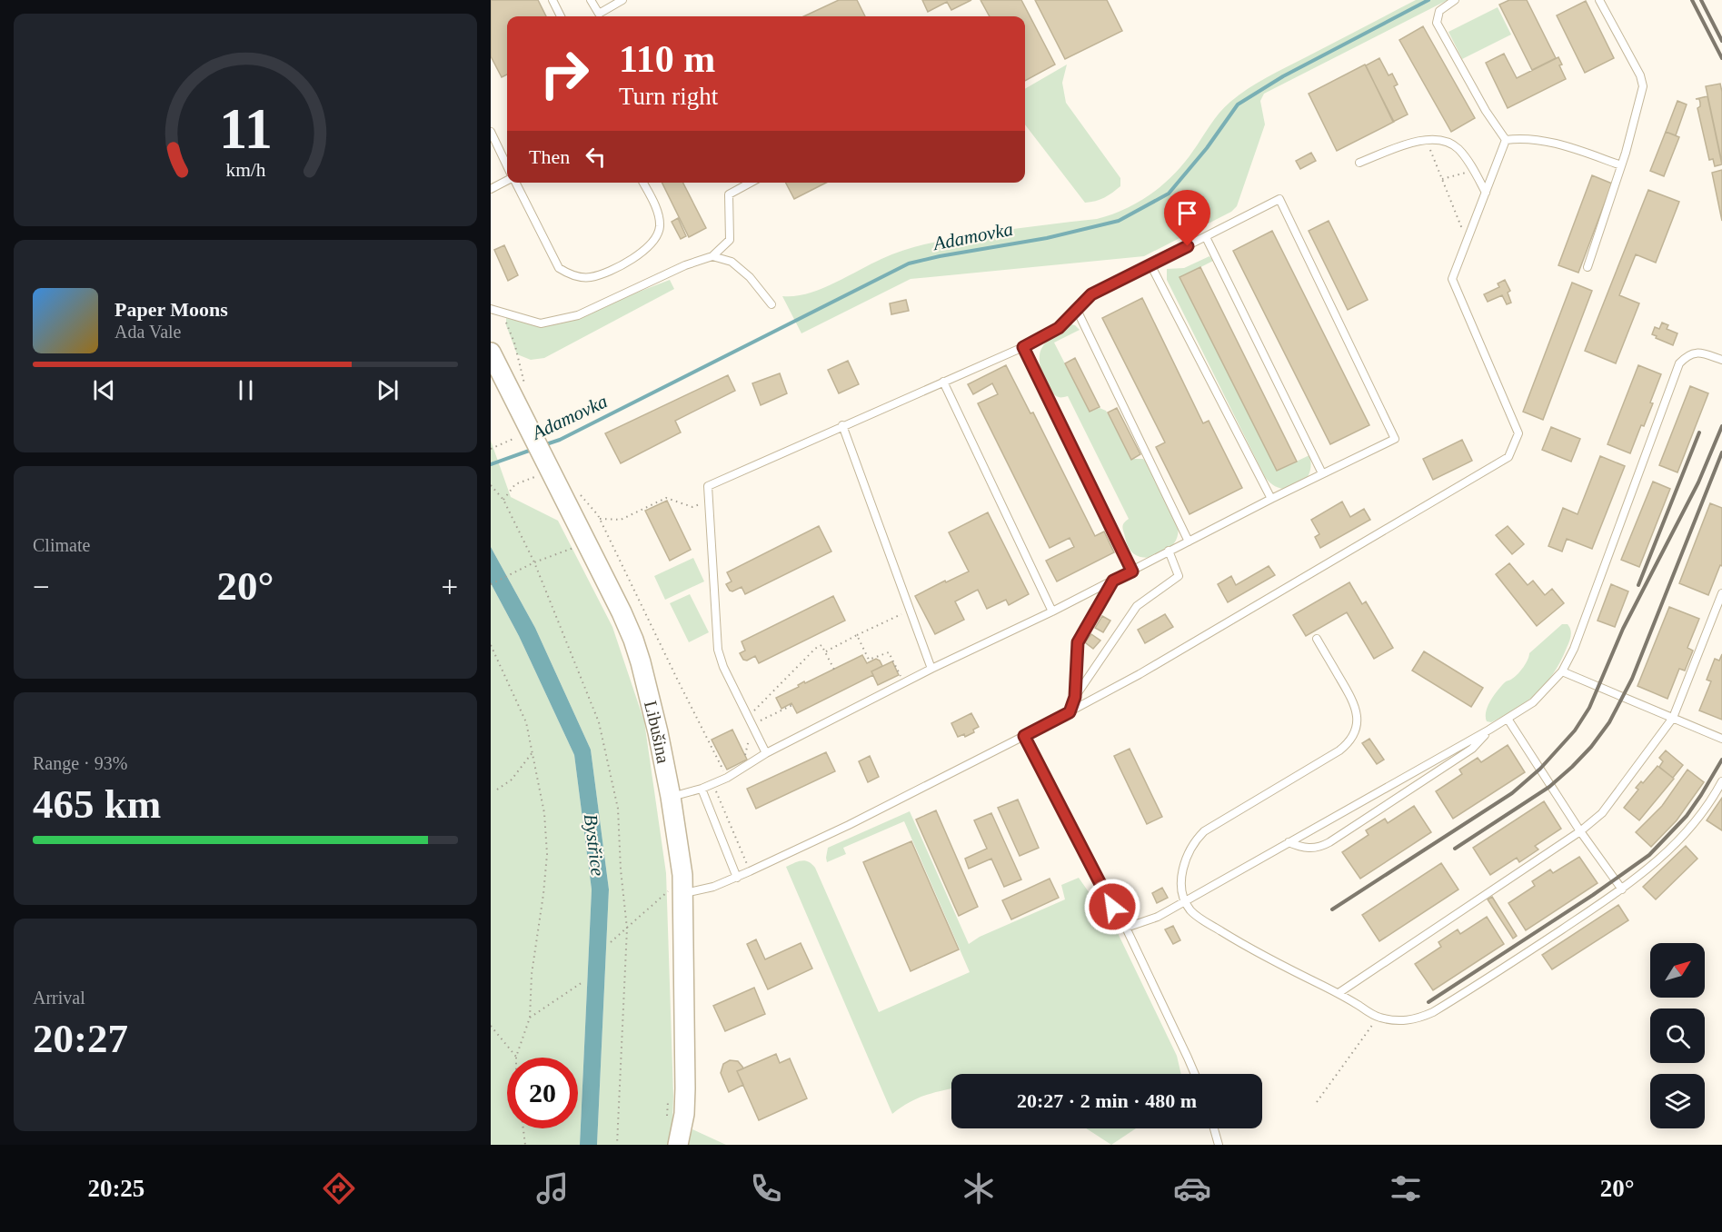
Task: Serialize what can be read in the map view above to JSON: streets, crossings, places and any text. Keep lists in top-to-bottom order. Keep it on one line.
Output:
{"streets":{"street":["Libušina"]},"water":["Adamovka","Bystřice"],"north":"top right","page":{"turn":["110 m","Turn right"],"then":"Then","song":["Paper Moons","Ada Vale"],"tile":["Climate",["Range · 93%","465 km"],["Arrival","20:27"]],"heat":["−","20°","+"],"limit":"20","trip":"20:27 · 2 min · 480 m","tabs":["20:25","20°"],"gauge":["11","km/h"]}}
